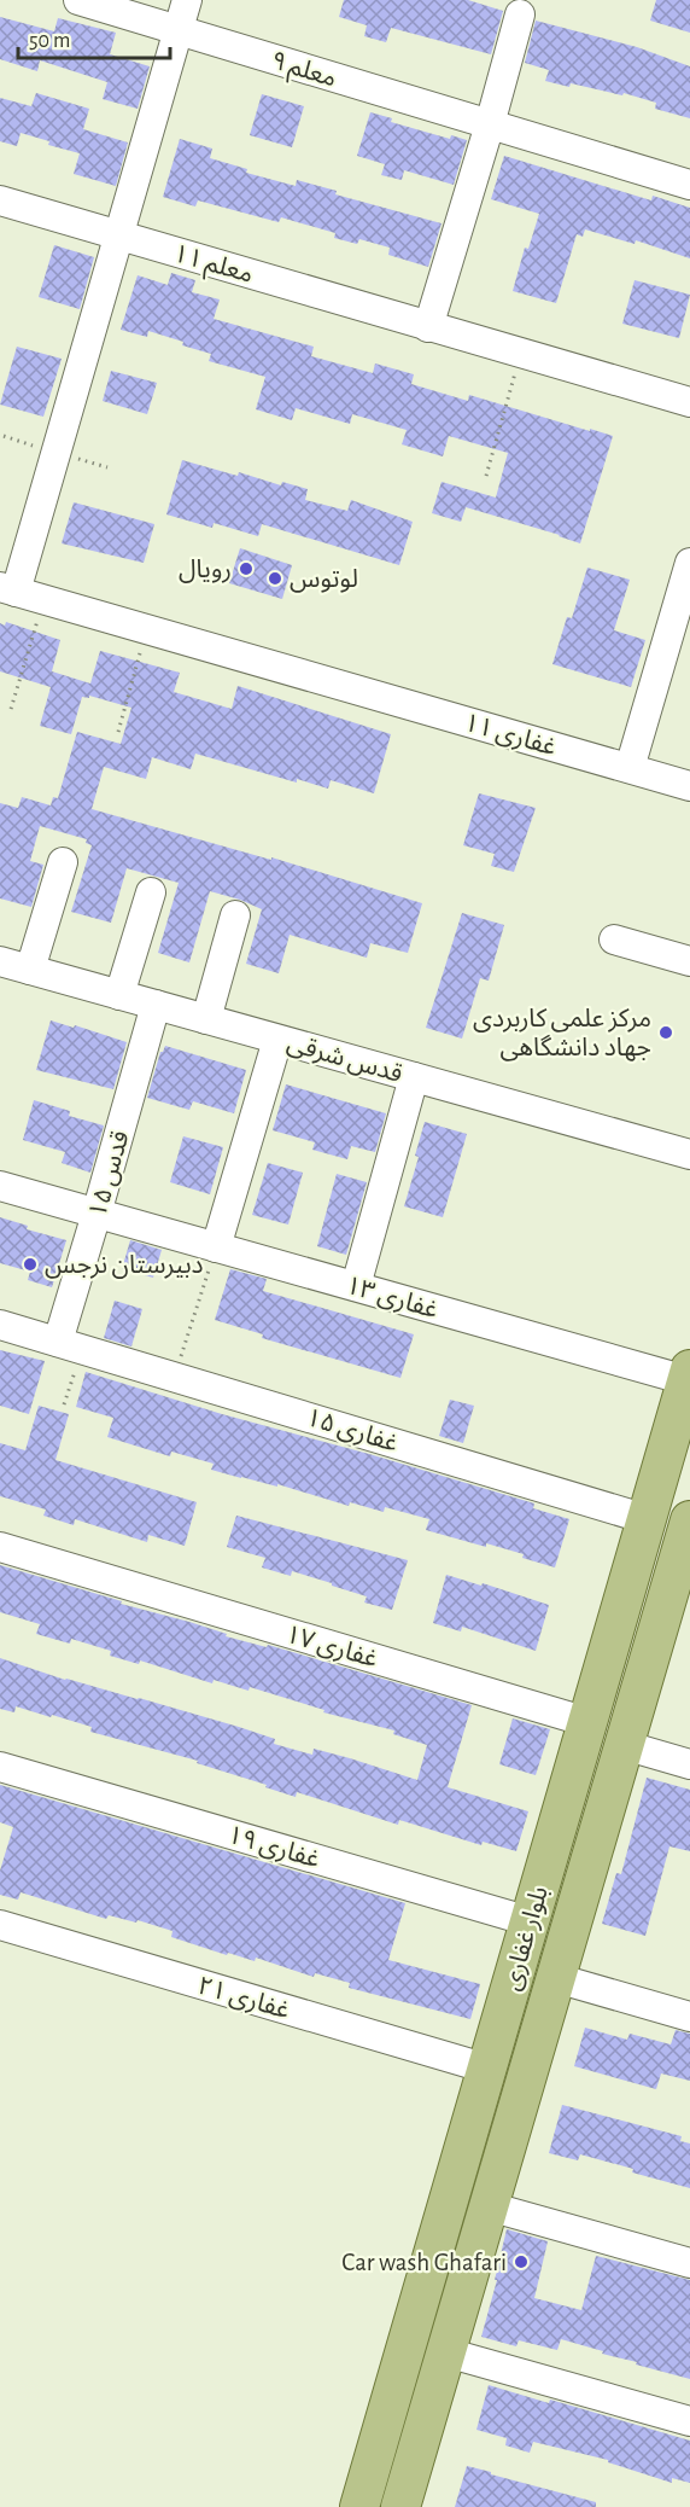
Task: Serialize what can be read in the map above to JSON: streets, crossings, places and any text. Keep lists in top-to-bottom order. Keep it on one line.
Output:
{"streets":{"main road":["بلوار غفاری"],"street":["معلم ۹","معلم ۱۱","غفاری ۱۱","قدس شرقی","قدس ۱۵","غفاری ۱۳","غفاری ۱۵","غفاری ۱۷","غفاری ۱۹","غفاری ۲۱"]},"crossings":[["قدس شرقی","قدس ۱۵"],["قدس ۱۵","غفاری ۱۳"],["قدس ۱۵","غفاری ۱۵"],["غفاری ۱۳","بلوار غفاری"],["غفاری ۱۵","بلوار غفاری"],["غفاری ۱۷","بلوار غفاری"],["غفاری ۱۹","بلوار غفاری"],["بلوار غفاری","غفاری ۲۱"]],"places":["رویال","لوتوس","مرکز علمی کاربردی جهاد دانشگاهی","دبیرستان نرجس","Car wash Ghafari"],"scale_bar":"50 m"}
